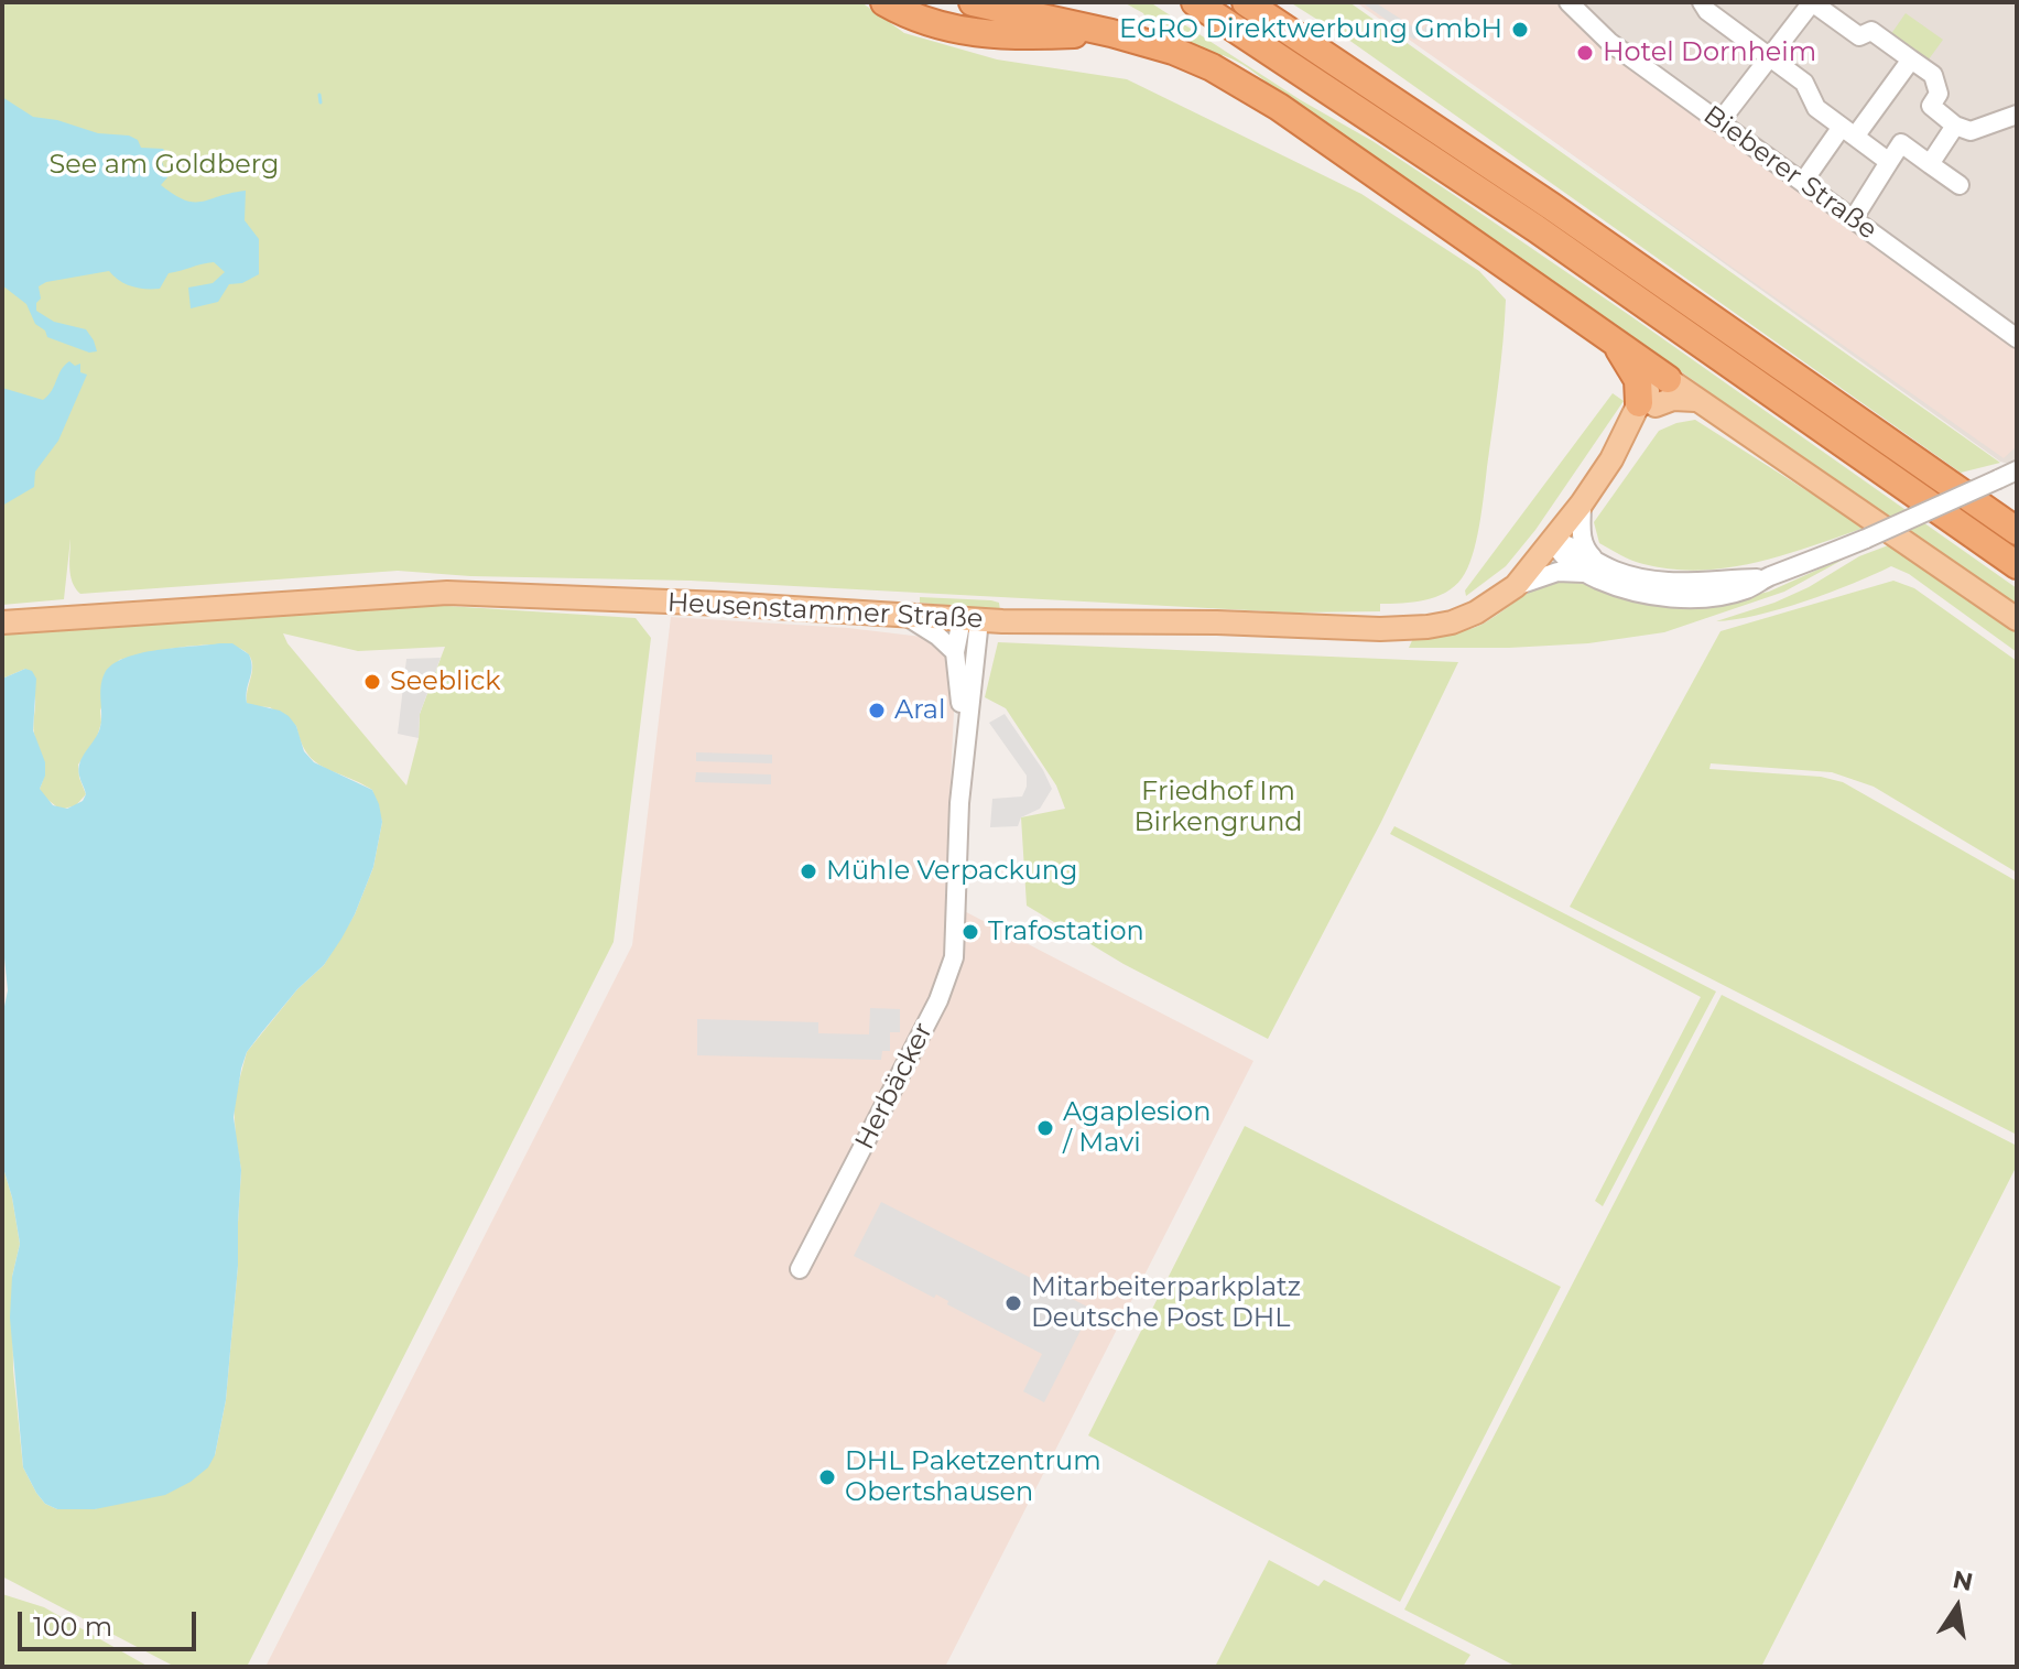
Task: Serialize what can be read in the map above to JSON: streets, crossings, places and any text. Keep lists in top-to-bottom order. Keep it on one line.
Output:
{"streets":{"main road":["Heusenstammer Straße"],"street":["Bieberer Straße","Herbäcker"]},"parks":["See am Goldberg","Friedhof Im Birkengrund"],"places":["EGRO Direktwerbung GmbH","Hotel Dornheim","Seeblick","Aral","Mühle Verpackung","Trafostation","Agaplesion / Mavi","Mitarbeiterparkplatz Deutsche Post DHL","DHL Paketzentrum Obertshausen"],"scale_bar":"100 m","north":"top"}
